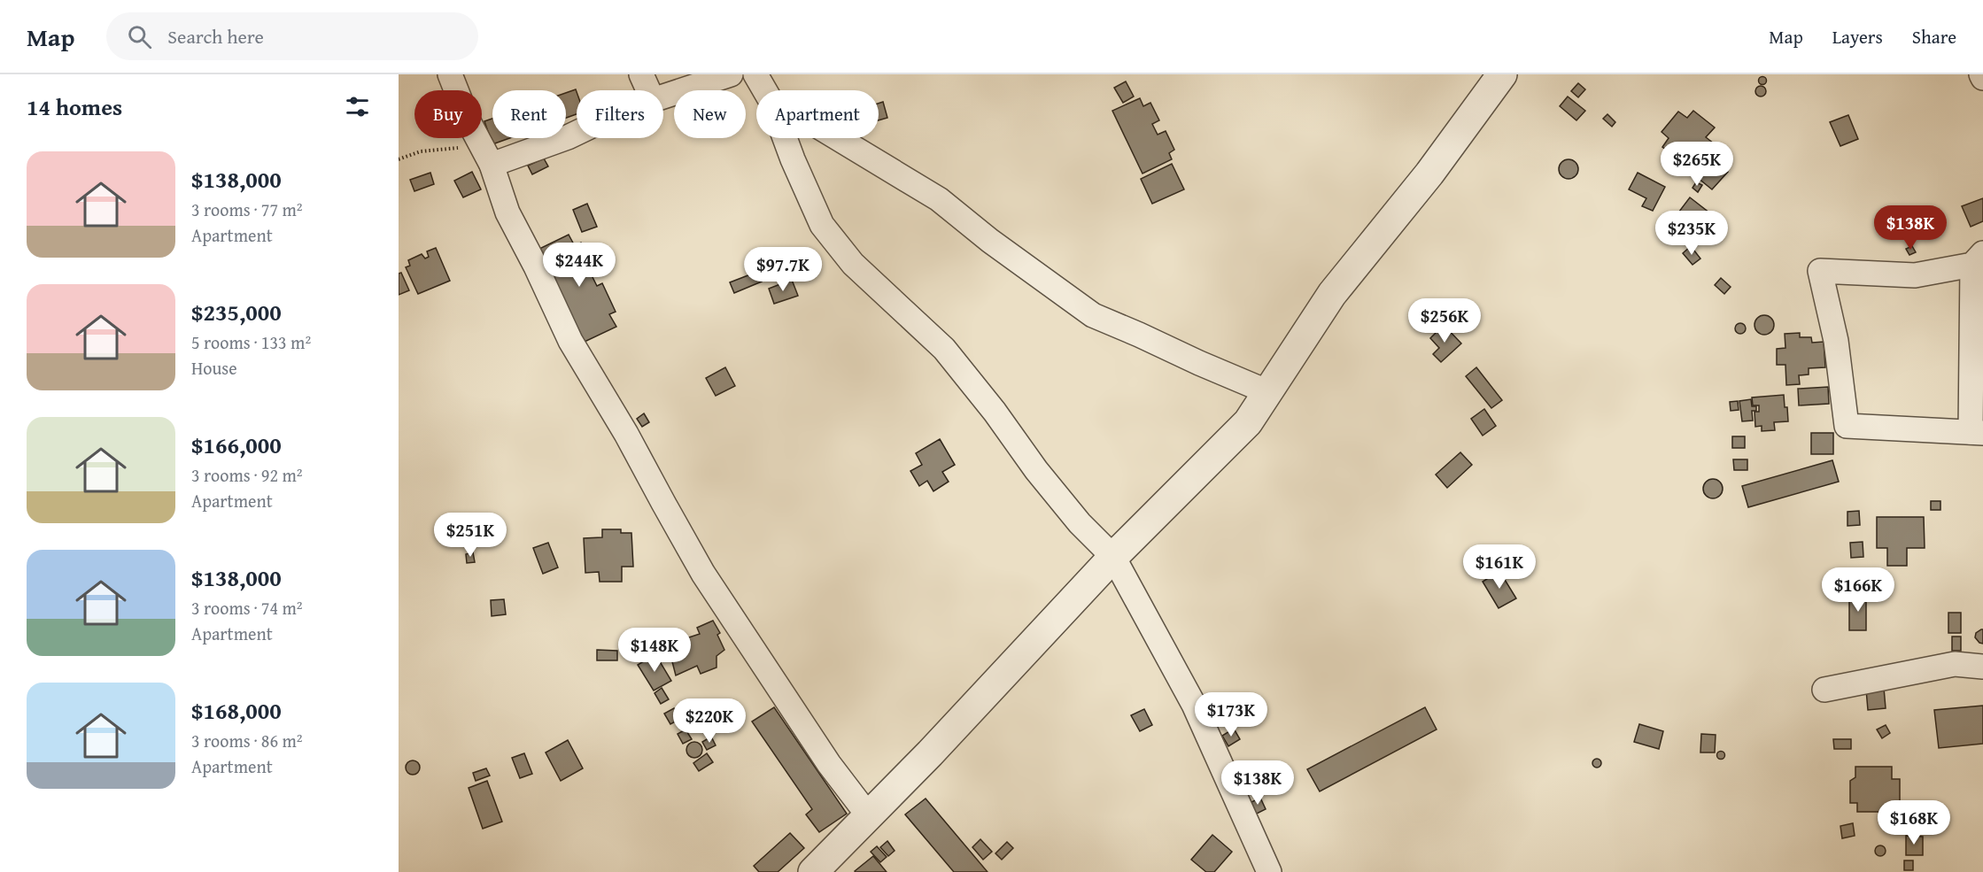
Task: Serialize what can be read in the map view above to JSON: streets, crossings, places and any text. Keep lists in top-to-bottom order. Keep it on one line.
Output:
{"page":{"header":"Map","search":"Search here","nav":["Map","Layers","Share"],"heading":"14 homes","chip":["Buy","Rent","Filters","New","Apartment"],"list":[{"name":"$138,000","note":"3 rooms · 77 m² · Apartment"},{"name":"$235,000","note":"5 rooms · 133 m² · House"},{"name":"$166,000","note":"3 rooms · 92 m² · Apartment"},{"name":"$138,000","note":"3 rooms · 74 m² · Apartment"},{"name":"$168,000","note":"3 rooms · 86 m² · Apartment"}],"price":["$265K","$138K","$235K","$244K","$97.7K","$256K","$251K","$161K","$166K","$148K","$173K","$220K","$138K","$168K"]}}
